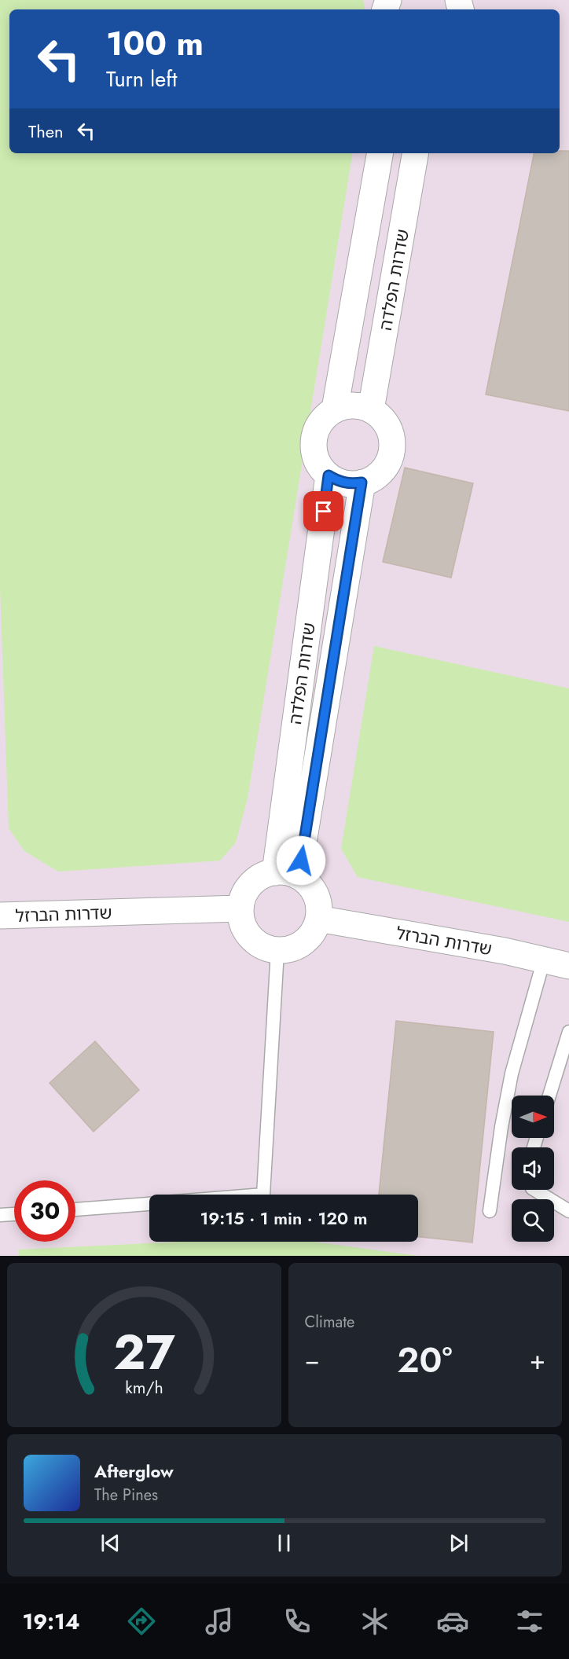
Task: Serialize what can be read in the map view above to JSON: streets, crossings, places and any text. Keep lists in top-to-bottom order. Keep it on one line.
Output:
{"streets":{"street":["שדרות הפלדה","שדרות הברזל"]},"crossings":[["שדרות הפלדה","שדרות הברזל"]],"north":"right","page":{"turn":["100 m","Turn left"],"then":"Then","limit":"30","trip":"19:15 · 1 min · 120 m","tile":"Climate","heat":["−","20°","+"],"song":["Afterglow","The Pines"],"tabs":"19:14","gauge":["27","km/h"]}}
